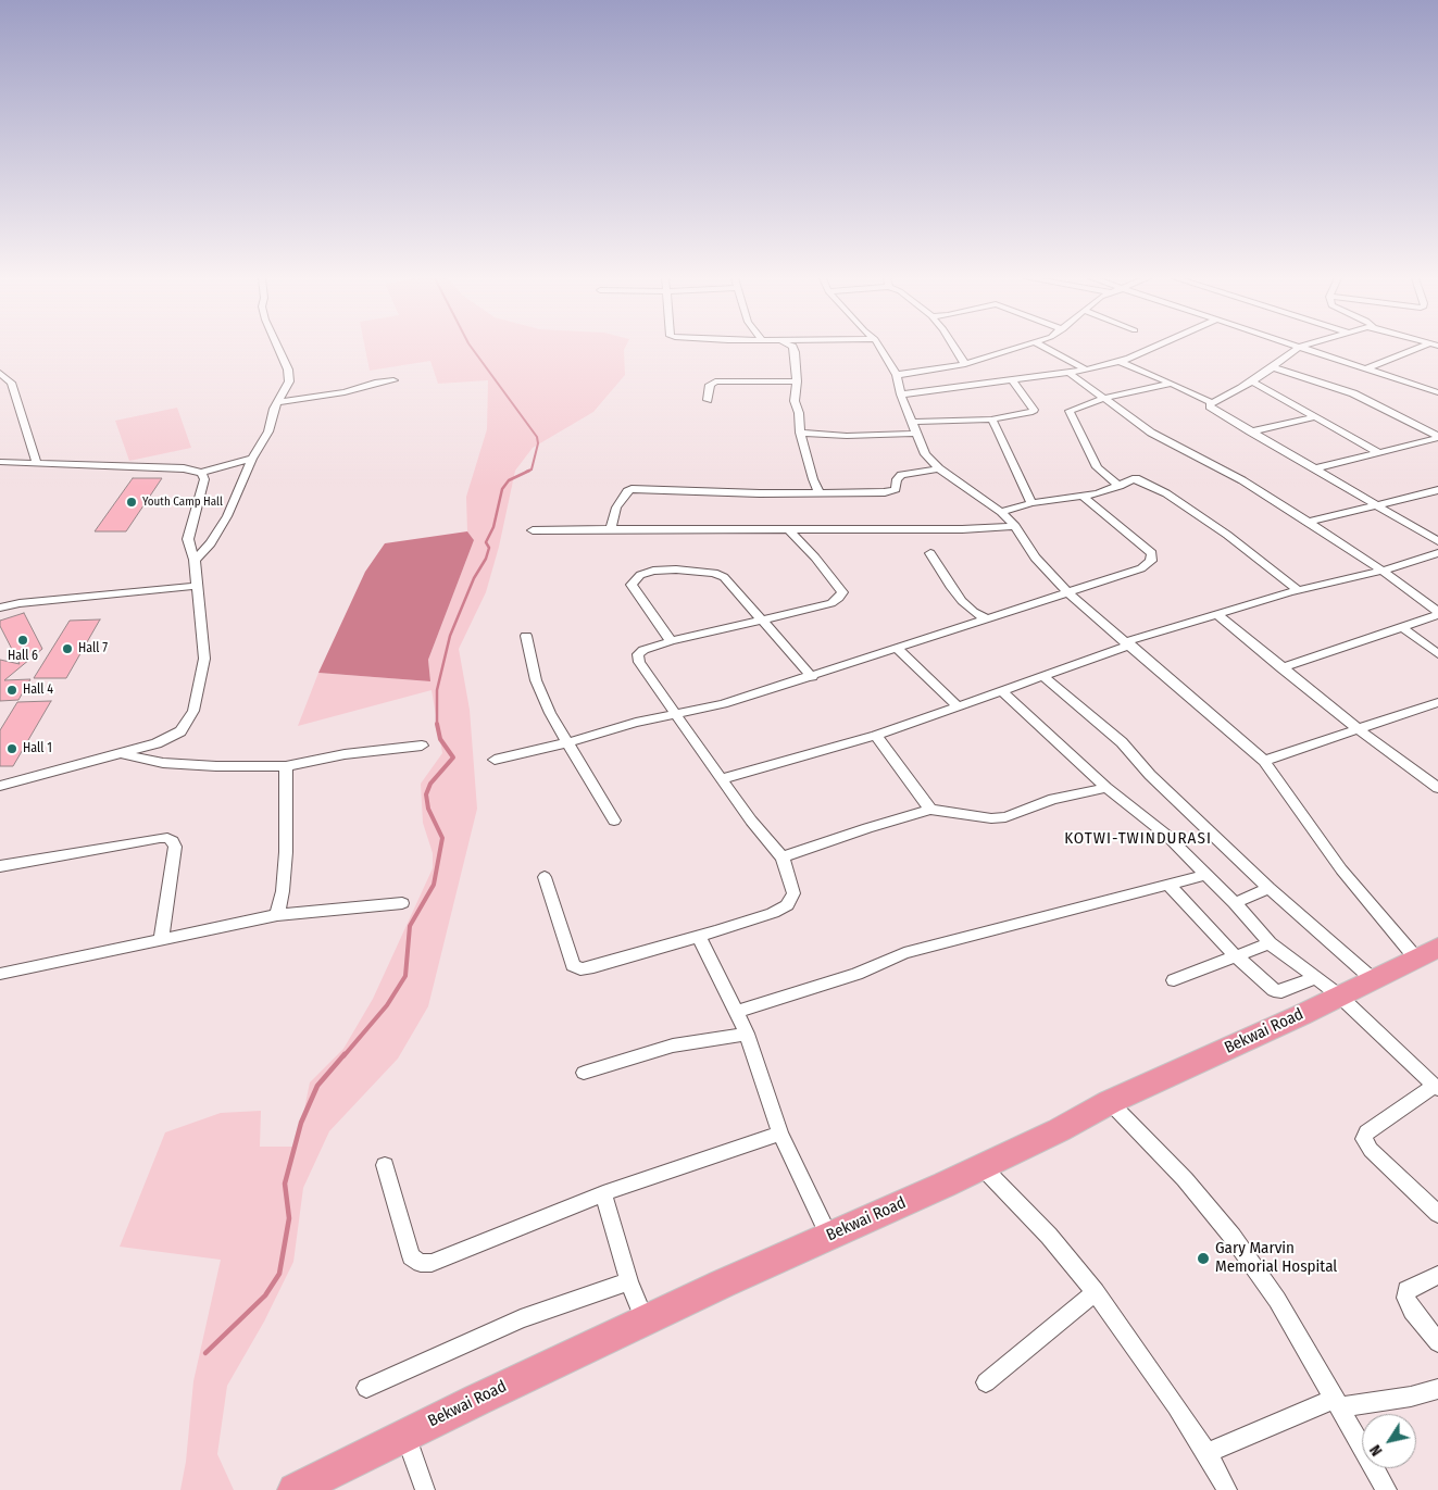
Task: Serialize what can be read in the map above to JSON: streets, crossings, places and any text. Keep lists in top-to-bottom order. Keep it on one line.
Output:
{"streets":{"highway":["Bekwai Road"]},"districts":["KOTWI-TWINDURASI"],"places":["Youth Camp Hall","Hall 6","Hall 7","Hall 4","Hall 1","Gary Marvin Memorial Hospital"],"north":"bottom left"}
